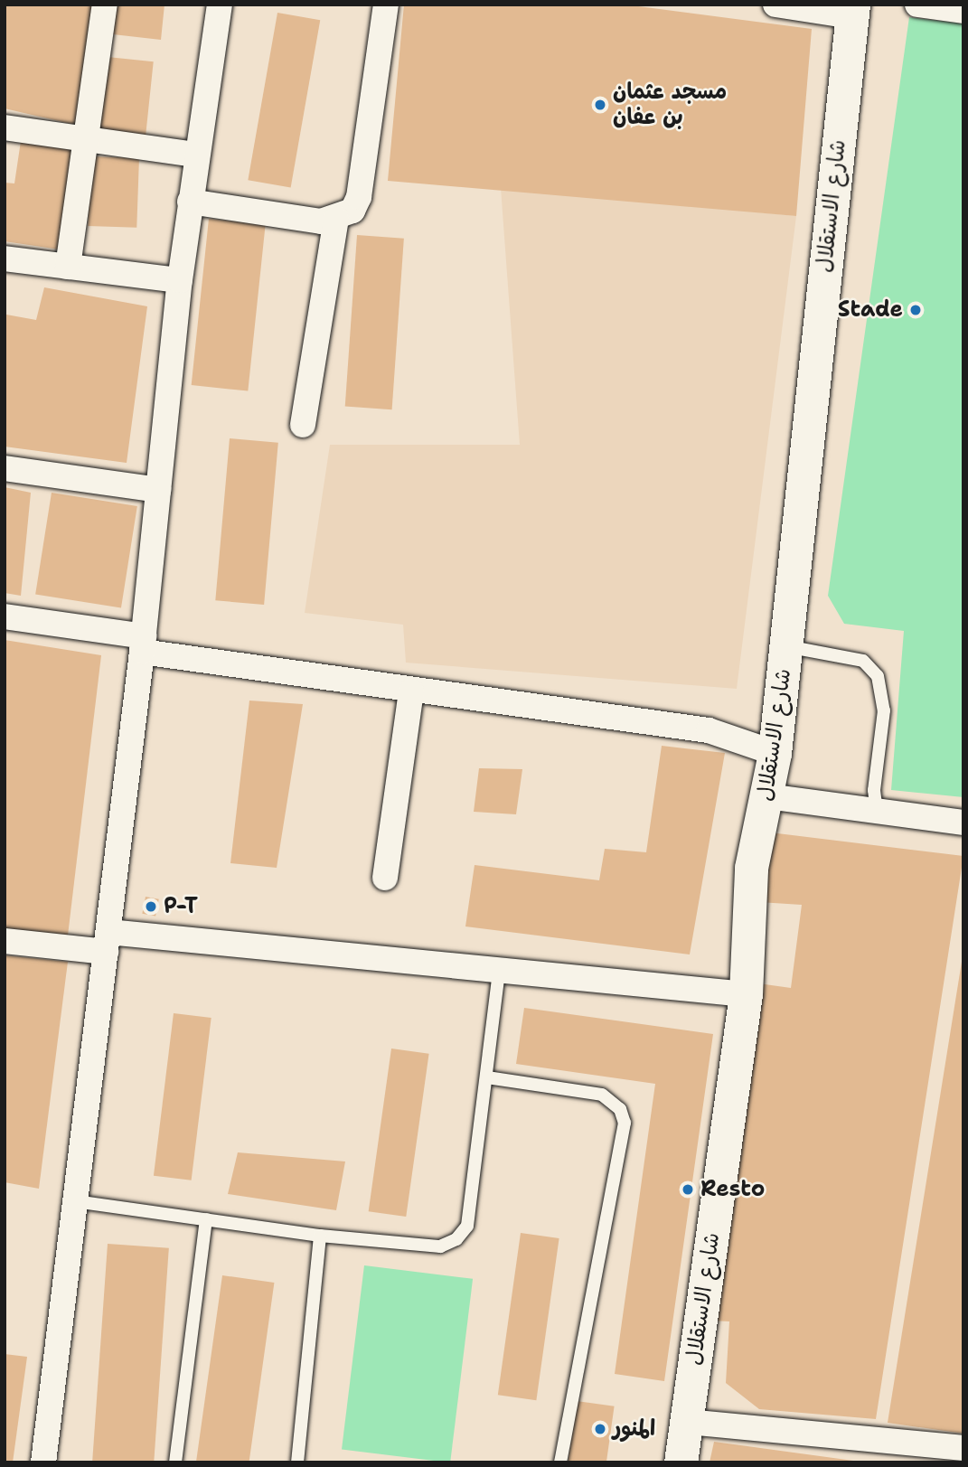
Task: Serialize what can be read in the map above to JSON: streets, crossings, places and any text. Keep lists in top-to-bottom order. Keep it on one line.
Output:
{"streets":{"street":["شارع الاستقلال"]},"places":["مسجد عثمان بن عفان","Stade","P-T","Resto","المنور"]}
